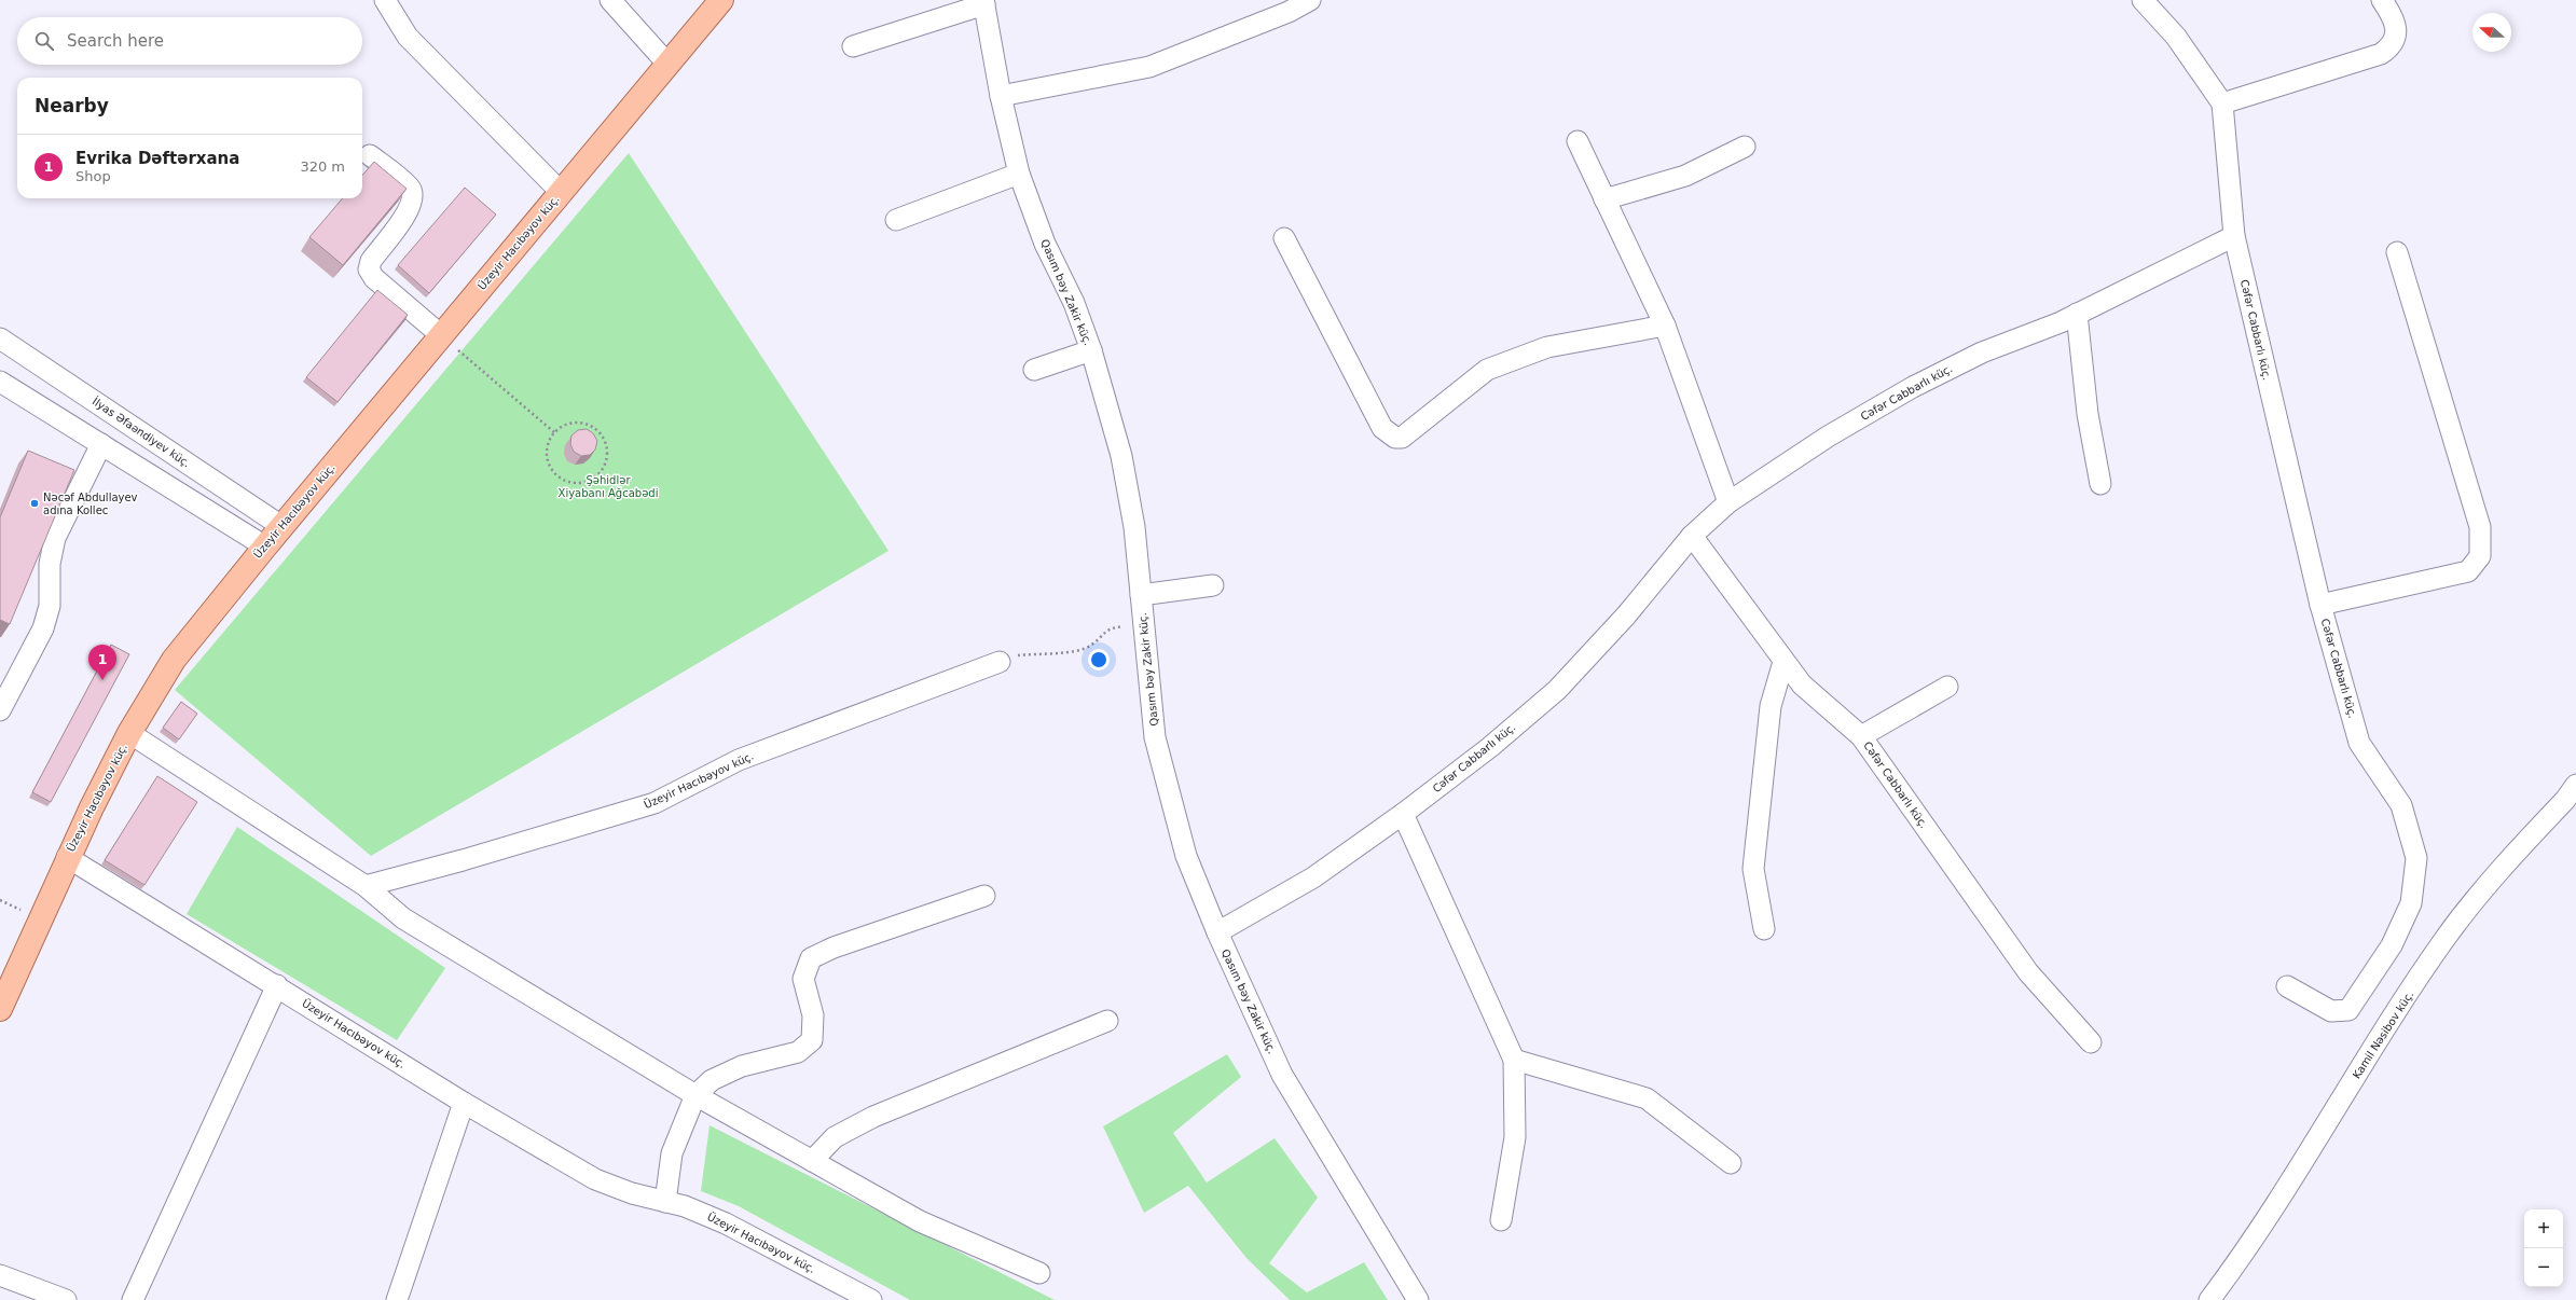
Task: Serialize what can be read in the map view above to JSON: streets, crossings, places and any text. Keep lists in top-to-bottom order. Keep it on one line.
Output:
{"streets":{"main road":["Üzeyir Hacıbəyov küç."],"street":["Qasım bəy Zakir küç.","Cəfər Cabbarlı küç.","İlyas Əfaəndiyev küç.","Kamil Nəsibov küç."]},"crossings":[["Üzeyir Hacıbəyov küç.","İlyas Əfaəndiyev küç."],["Qasım bəy Zakir küç.","Cəfər Cabbarlı küç."]],"parks":["Şəhidlər Xiyabanı Ağcabədi"],"places":["Nəcəf Abdullayev adına Kollec"],"north":"left","page":{"search":"Search here","heading":"Nearby","list":[{"mark":"1","name":"Evrika Dəftərxana","note":"Shop","value":"320 m"}],"pins":"1","map_buttons":["+","−"]}}
